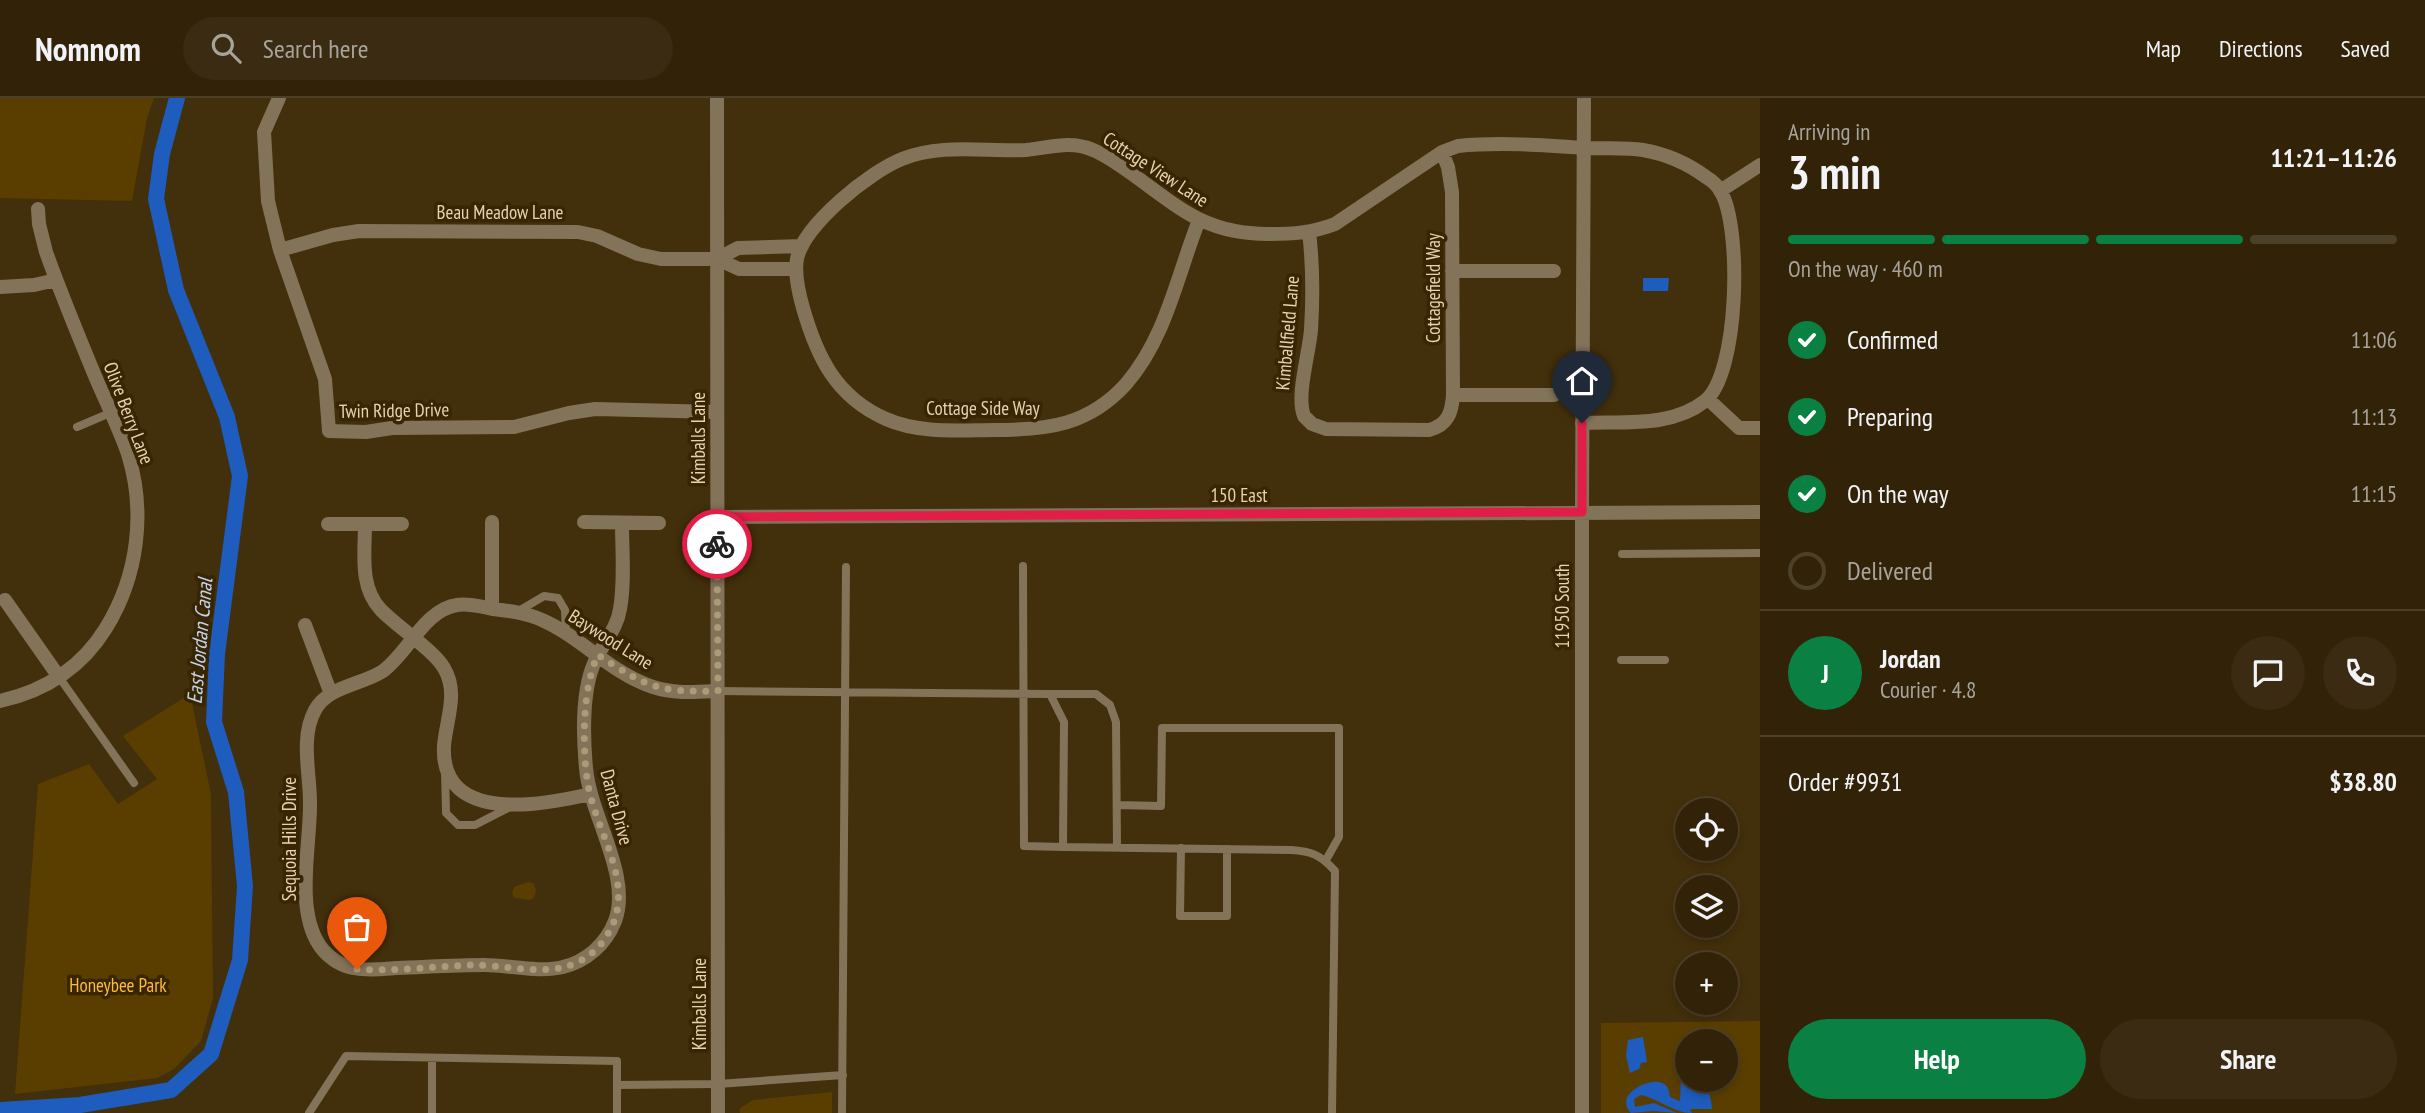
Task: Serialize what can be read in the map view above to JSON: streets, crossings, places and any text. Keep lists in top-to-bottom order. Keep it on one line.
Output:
{"streets":{"street":["Cottage View Lane","Beau Meadow Lane","Cottagefield Way","Kimballfield Lane","Cottage Side Way","Twin Ridge Drive","Olive Berry Lane","Kimballs Lane","150 East","11950 South","Baywood Lane","Danta Drive","Sequoia Hills Drive"]},"crossings":[["Cottage View Lane","Cottagefield Way"],["Cottage View Lane","Kimballfield Lane"],["Cottage View Lane","Cottage Side Way"],["Cottage View Lane","11950 South"],["Beau Meadow Lane","Twin Ridge Drive"],["Beau Meadow Lane","Kimballs Lane"],["Cottagefield Way","Kimballfield Lane"],["Twin Ridge Drive","Kimballs Lane"],["Kimballs Lane","150 East"],["Kimballs Lane","Baywood Lane"],["150 East","11950 South"],["Baywood Lane","Danta Drive"],["Baywood Lane","Sequoia Hills Drive"],["Danta Drive","Sequoia Hills Drive"]],"water":["East Jordan Canal"],"parks":["Honeybee Park"],"page":{"header":"Nomnom","search":"Search here","nav":["Map","Directions","Saved"],"heading":["3 min","Arriving in","11:21–11:26"],"panel":["Jordan","Courier · 4.8","Order #9931","$38.80"],"bar":"On the way · 460 m","list":[["Confirmed","11:06"],["Preparing","11:13"],["On the way","11:15"],"Delivered"],"round":"J","map_buttons":["+","−"],"buttons":["Help","Share"]}}
